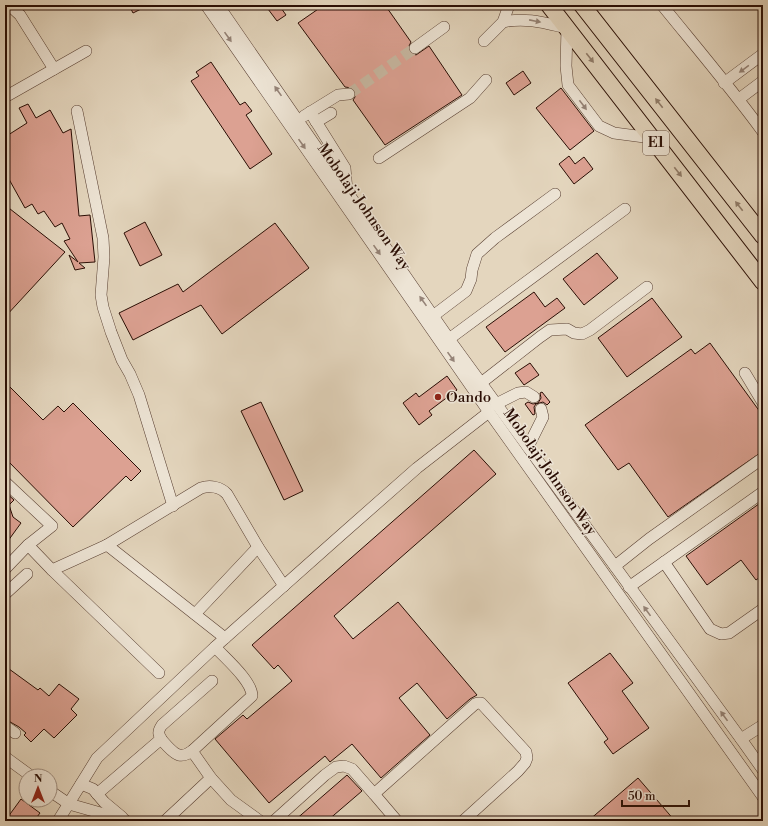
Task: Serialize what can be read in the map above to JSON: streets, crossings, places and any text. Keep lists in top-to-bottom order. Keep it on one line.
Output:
{"streets":{"highway":["E1"],"street":["Mobolaji Johnson Way"]},"places":["Oando"],"scale_bar":"50 m","north":"top"}
